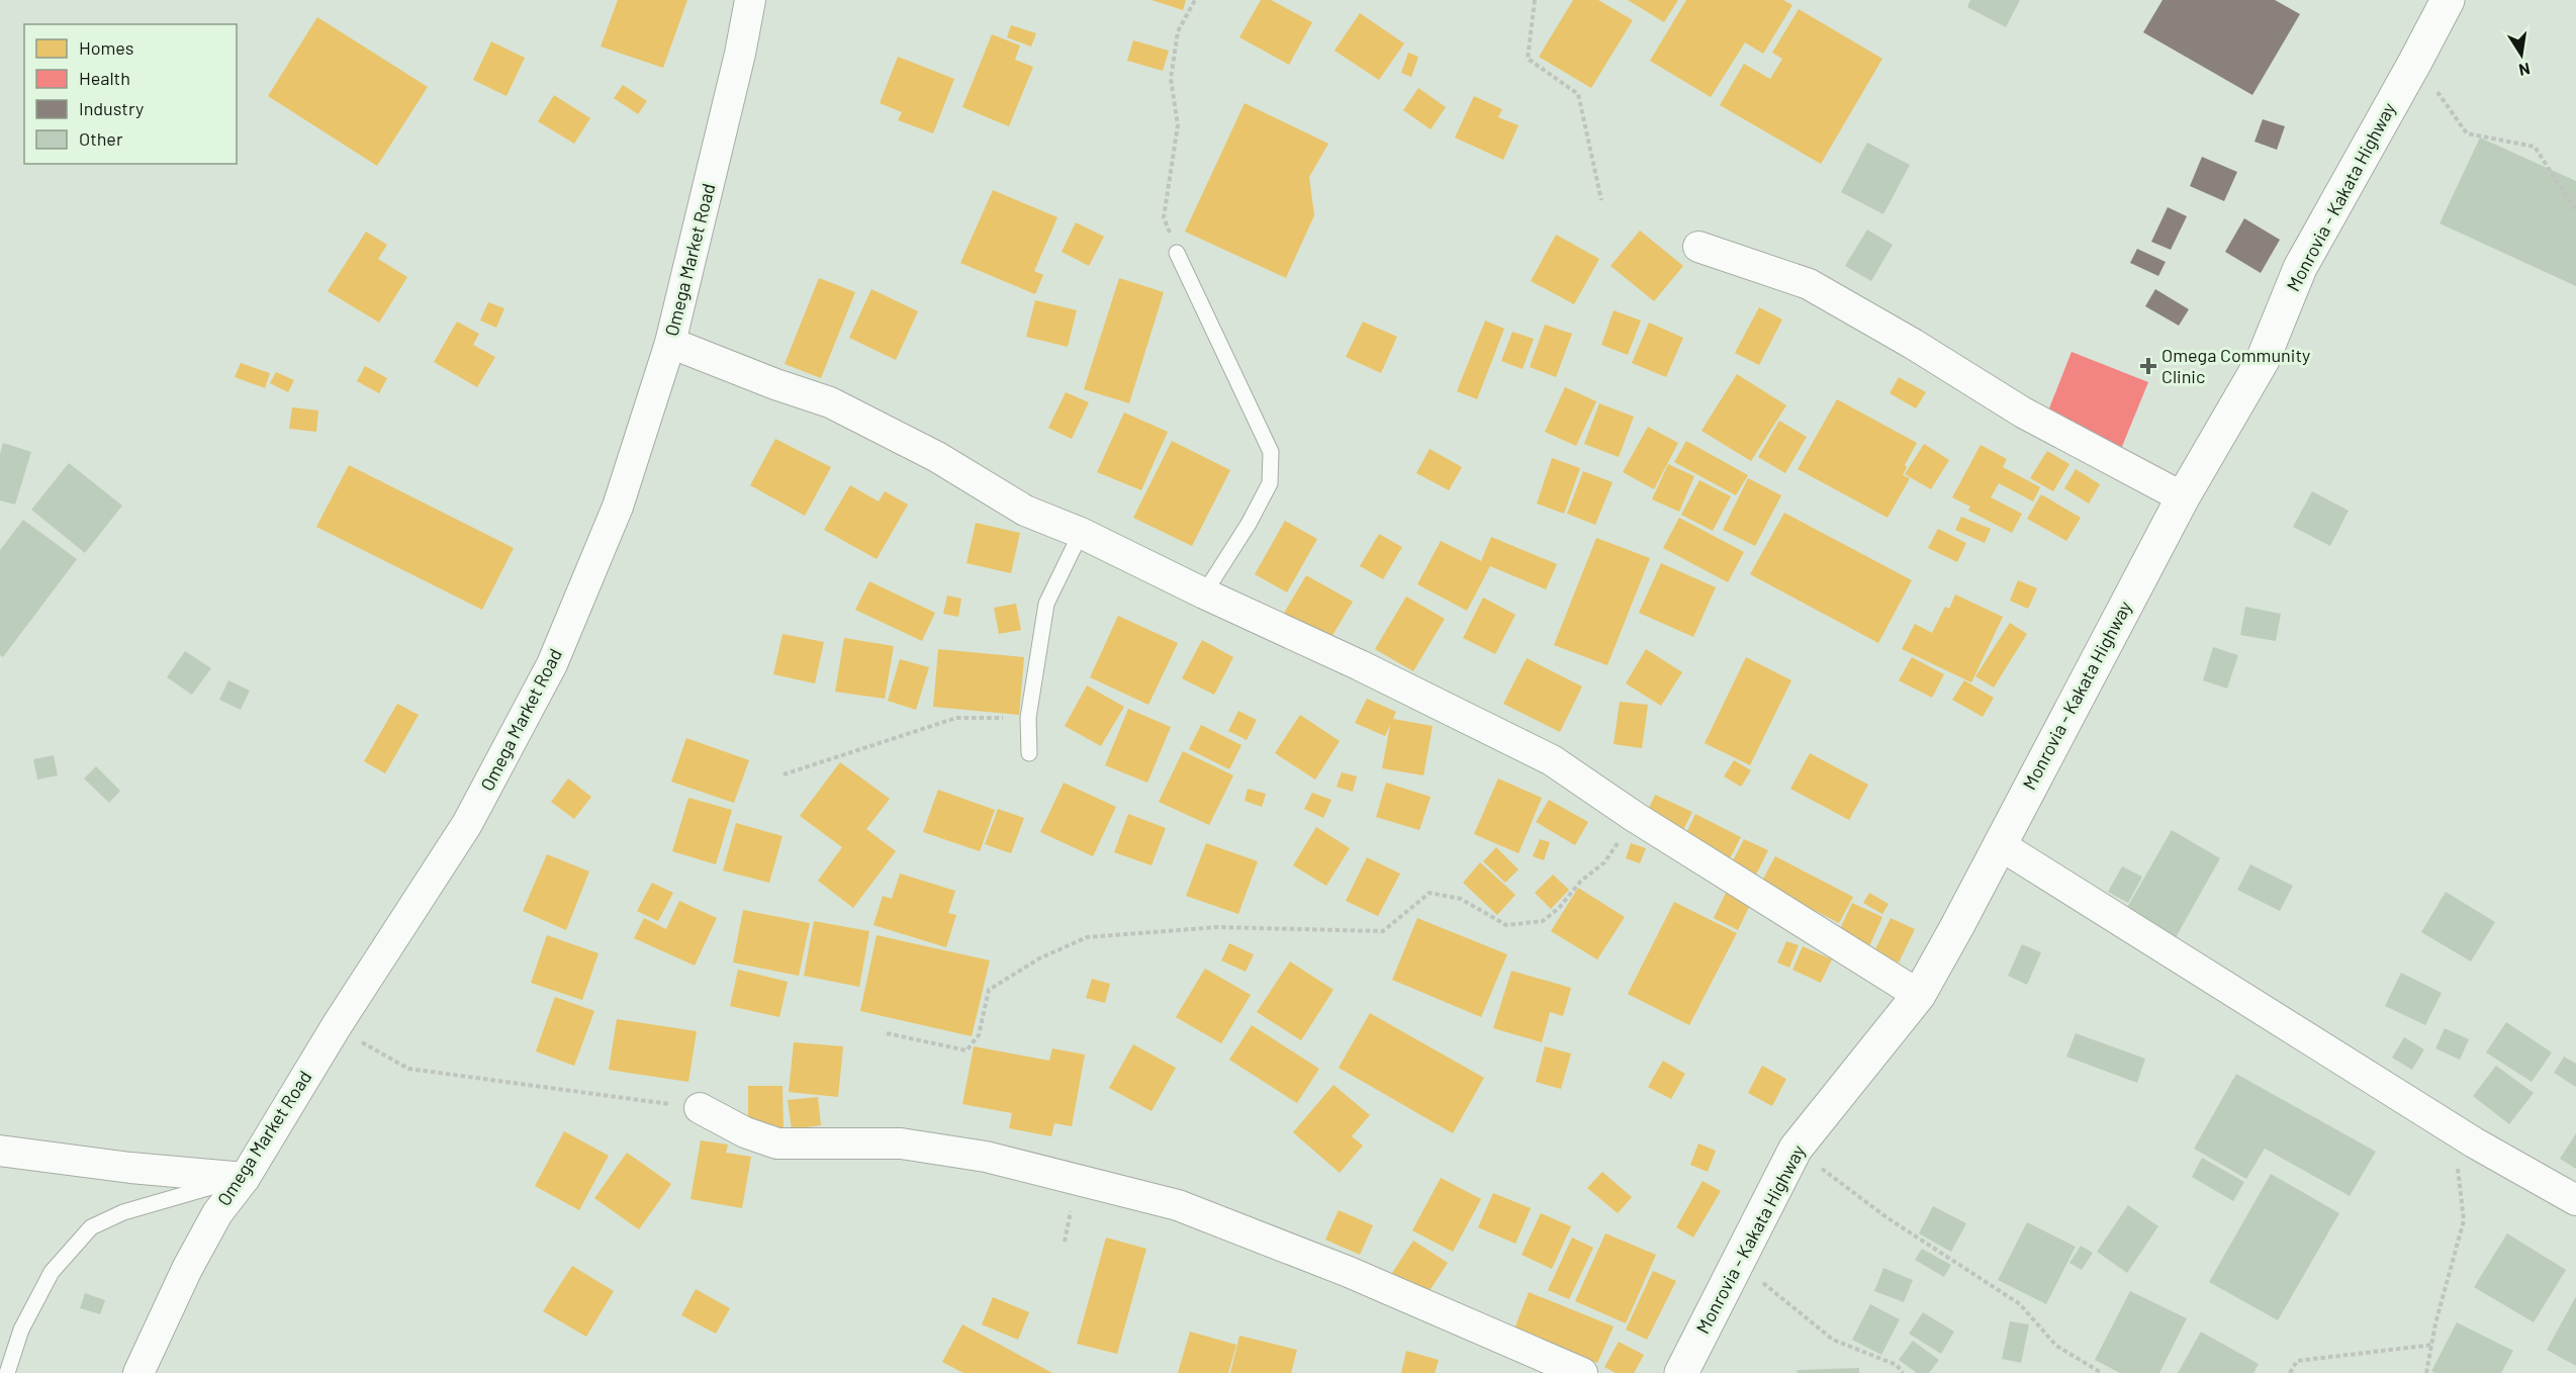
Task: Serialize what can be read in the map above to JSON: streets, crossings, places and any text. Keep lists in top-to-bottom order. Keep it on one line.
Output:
{"streets":{"highway":["Monrovia - Kakata Highway"],"street":["Omega Market Road"]},"places":{"health":["Omega Community Clinic"]},"legend":["Homes","Health","Industry","Other"],"north":"bottom"}
